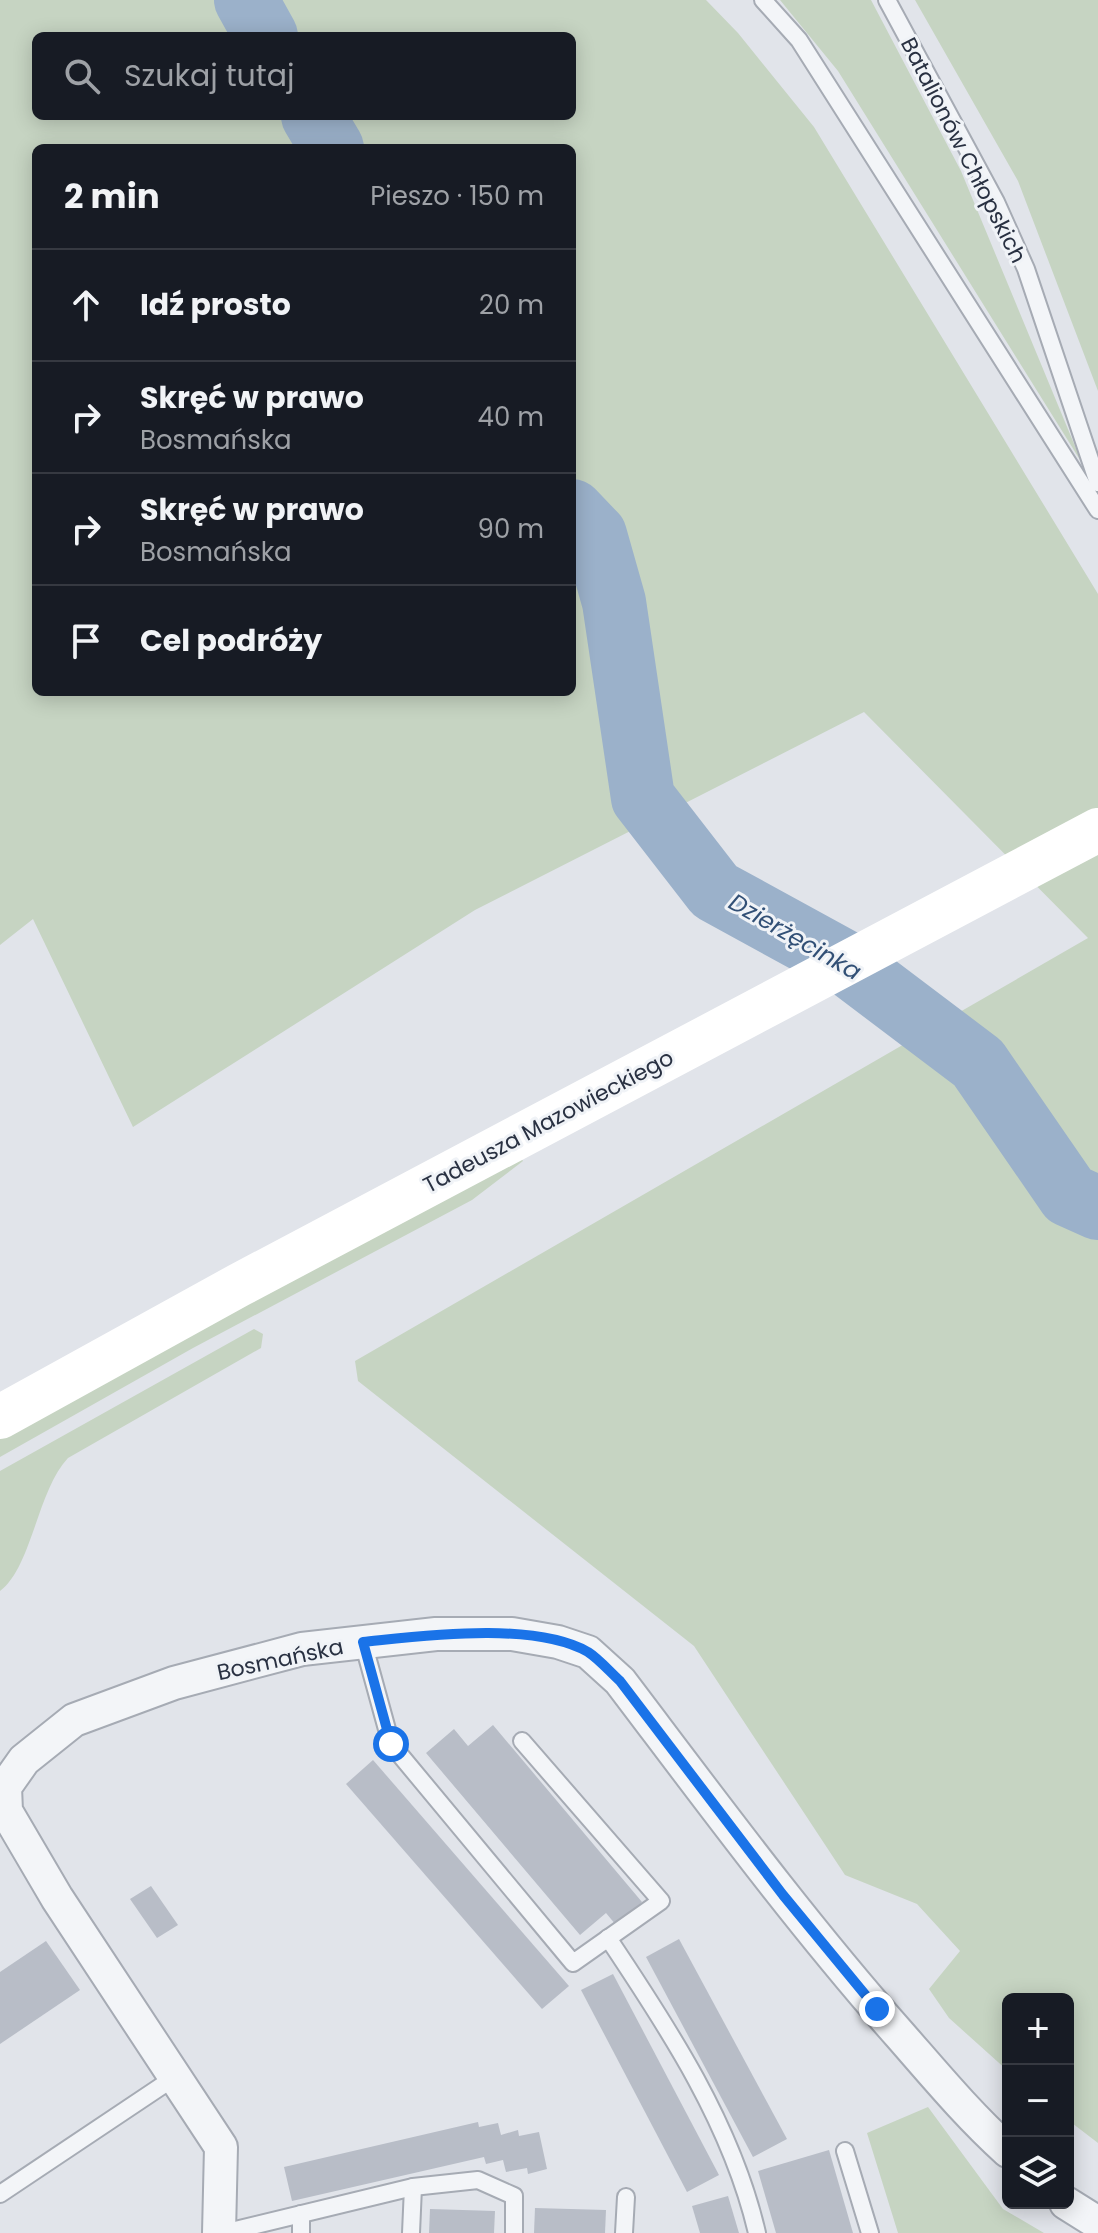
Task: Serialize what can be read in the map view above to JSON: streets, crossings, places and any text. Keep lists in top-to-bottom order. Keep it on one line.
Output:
{"streets":{"main road":["Tadeusza Mazowieckiego"],"street":["Bosmańska"],"lane":["Batalionów Chłopskich"]},"water":["Dzierżęcinka"],"page":{"search":"Szukaj tutaj","heading":["2 min","Pieszo · 150 m"],"list":[["Idź prosto","20 m"],["Skręć w prawo","Bosmańska","40 m"],["Skręć w prawo","Bosmańska","90 m"],"Cel podróży"],"map_buttons":["+","−"]}}
